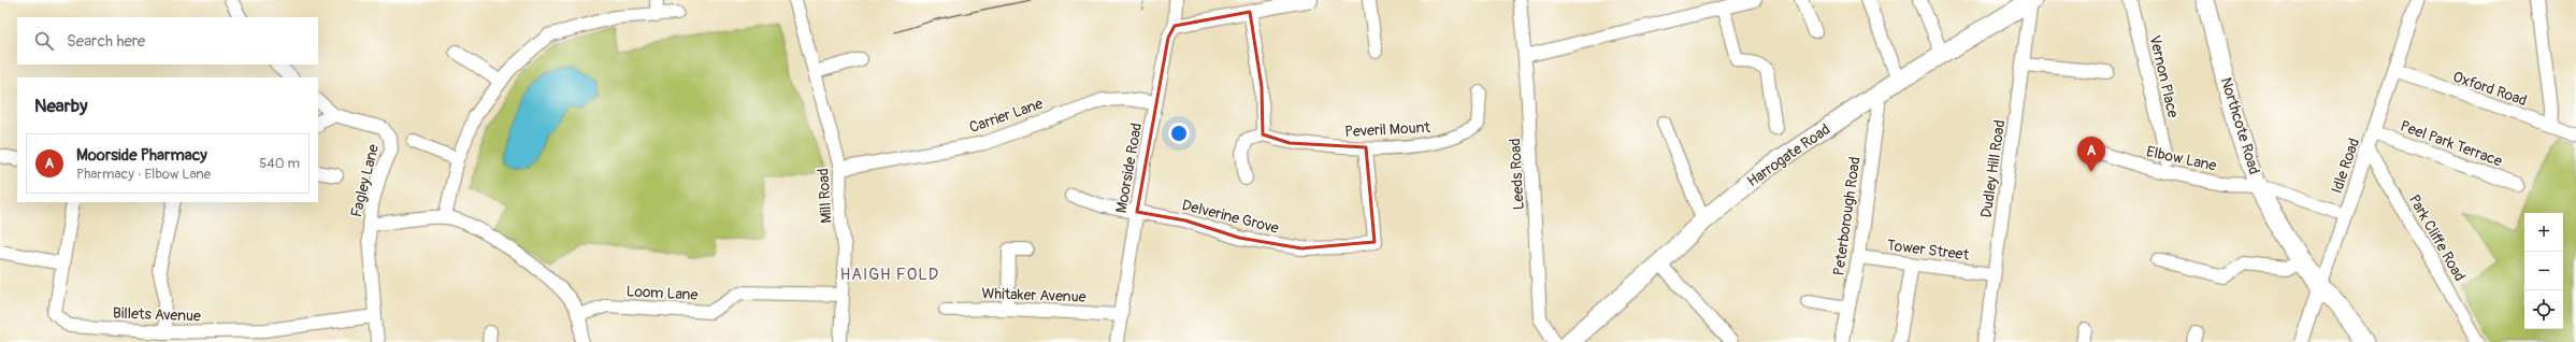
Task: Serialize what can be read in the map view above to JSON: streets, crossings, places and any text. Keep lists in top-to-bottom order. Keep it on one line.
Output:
{"streets":{"highway":["Northcote Road","Harrogate Road"],"street":["Vernon Place","Oxford Road","Carrier Lane","Peveril Mount","Peel Park Terrace","Elbow Lane","Idle Road","Moorside Road","Dudley Hill Road","Leeds Road","Fagley Lane","Mill Road","Delverine Grove","Peterborough Road","Park Cliffe Road","Tower Street","Loom Lane","Whitaker Avenue","Billets Avenue"]},"crossings":[["Oxford Road","Idle Road"],["Carrier Lane","Moorside Road"],["Carrier Lane","Mill Road"],["Northcote Road","Elbow Lane"],["Northcote Road","Idle Road"],["Peveril Mount","Delverine Grove"],["Peel Park Terrace","Idle Road"],["Harrogate Road","Dudley Hill Road"],["Harrogate Road","Peterborough Road"],["Elbow Lane","Idle Road"],["Idle Road","Park Cliffe Road"],["Moorside Road","Delverine Grove"],["Moorside Road","Whitaker Avenue"],["Dudley Hill Road","Tower Street"],["Fagley Lane","Billets Avenue"],["Mill Road","Loom Lane"],["Peterborough Road","Tower Street"]],"districts":["HAIGH FOLD"],"page":{"search":"Search here","heading":"Nearby","list":[{"mark":"A","name":"Moorside Pharmacy","note":"Pharmacy · Elbow Lane","value":"540 m"}],"pins":"A","map_buttons":["+","−"]}}
